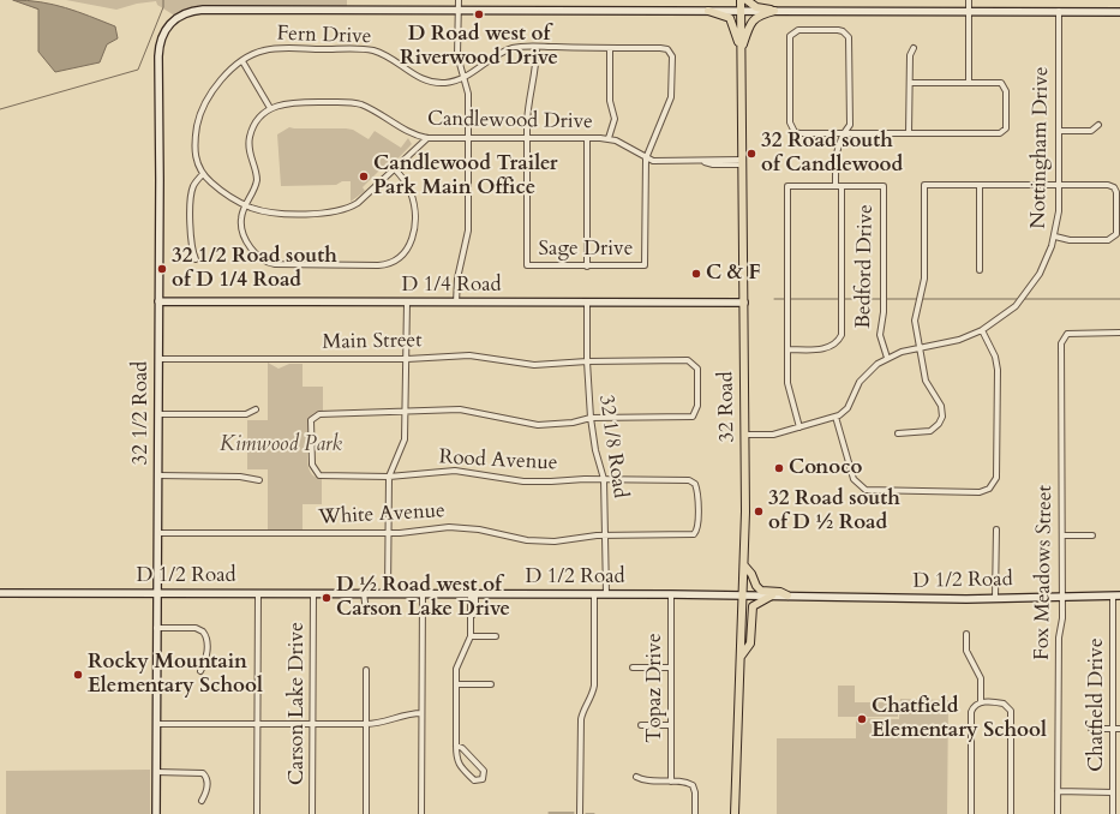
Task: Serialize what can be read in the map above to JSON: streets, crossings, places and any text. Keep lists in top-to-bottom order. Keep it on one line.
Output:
{"streets":{"main road":["32 Road"],"street":["Fern Drive","Candlewood Drive","Nottingham Drive","Sage Drive","Bedford Drive","D 1/4 Road","Main Street","32 1/2 Road","32 1/8 Road","Rood Avenue","White Avenue","Fox Meadows Street","D 1/2 Road","Topaz Drive","Carson Lake Drive","Chatfield Drive"]},"crossings":[["Fern Drive","Candlewood Drive"],["Fern Drive","Sage Drive"],["Candlewood Drive","Sage Drive"],["Candlewood Drive","32 Road"],["Nottingham Drive","Bedford Drive"],["D 1/4 Road","32 Road"],["D 1/4 Road","32 1/2 Road"],["D 1/4 Road","32 1/8 Road"],["Main Street","32 1/2 Road"],["Main Street","32 1/8 Road"],["32 Road","D 1/2 Road"],["32 1/2 Road","White Avenue"],["32 1/2 Road","D 1/2 Road"],["32 1/8 Road","Rood Avenue"],["32 1/8 Road","White Avenue"],["32 1/8 Road","D 1/2 Road"],["Rood Avenue","White Avenue"],["Fox Meadows Street","D 1/2 Road"],["D 1/2 Road","Topaz Drive"],["D 1/2 Road","Carson Lake Drive"],["D 1/2 Road","Chatfield Drive"]],"parks":["Kimwood Park"],"places":["D Road west of Riverwood Drive","32 Road south of Candlewood","Candlewood Trailer Park Main Office","32 1/2 Road south of D 1/4 Road","C & F","Conoco","32 Road south of D ½ Road","D ½ Road west of Carson Lake Drive","Rocky Mountain Elementary School","Chatfield Elementary School"]}
